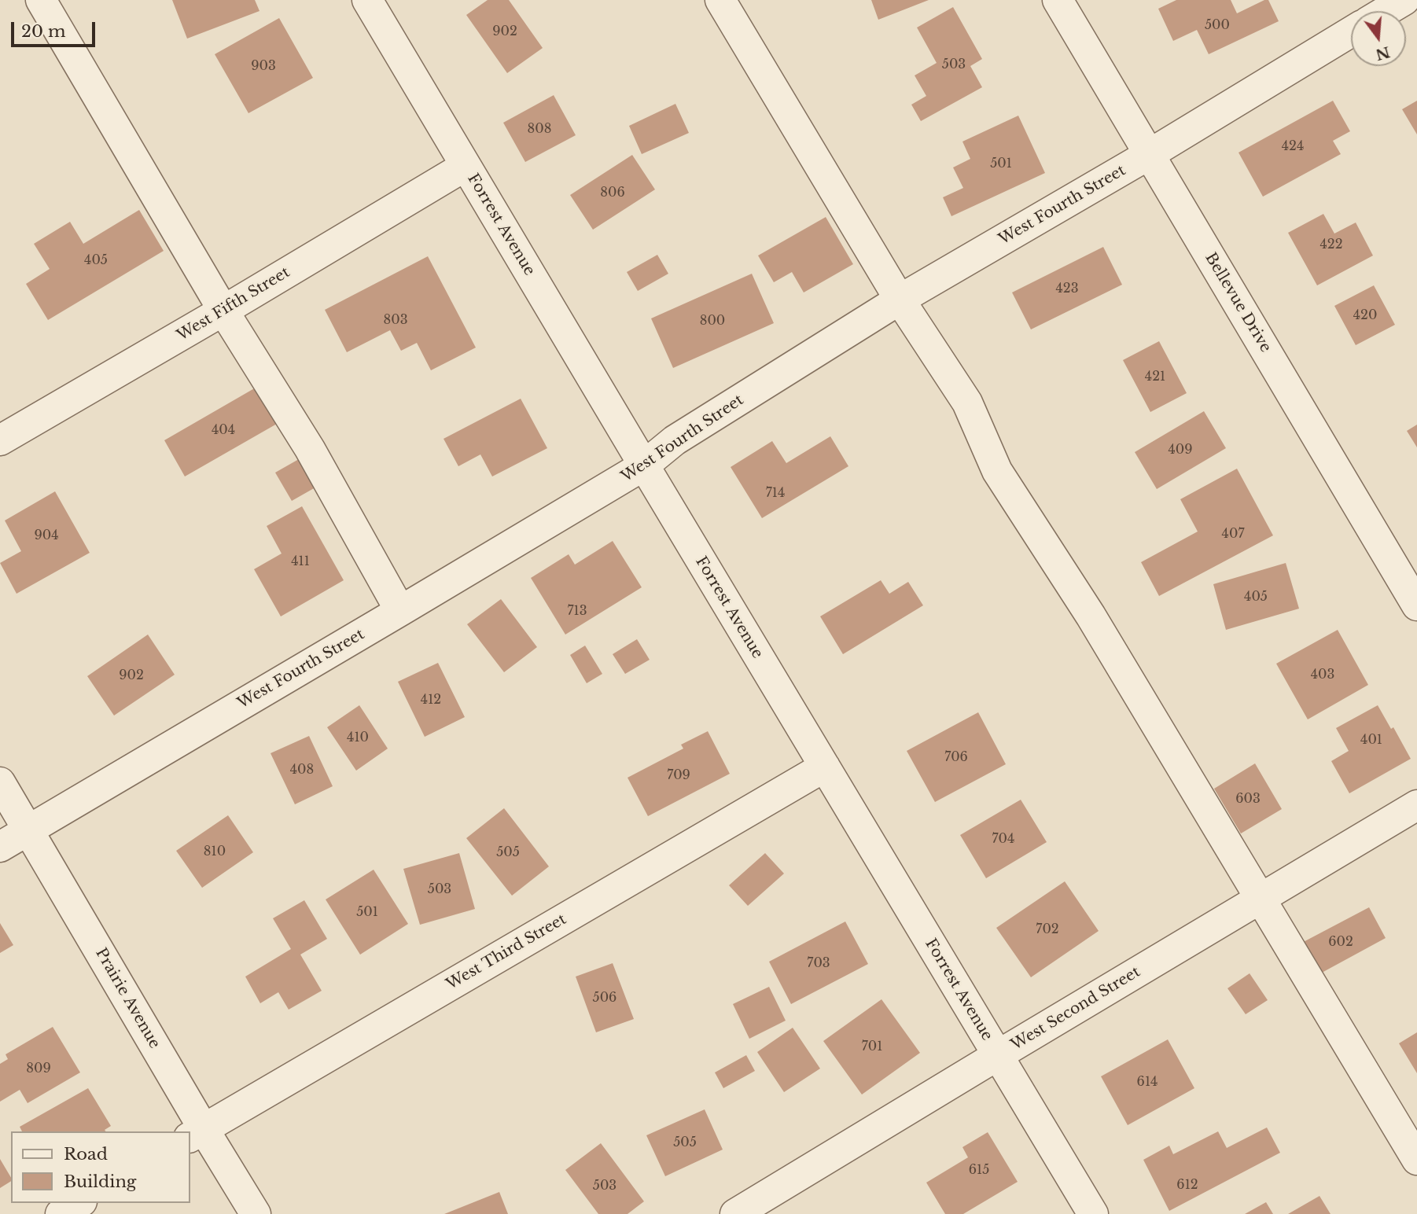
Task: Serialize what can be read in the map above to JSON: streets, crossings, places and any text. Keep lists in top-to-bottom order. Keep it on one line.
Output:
{"streets":{"street":["West Fourth Street","Forrest Avenue","Bellevue Drive","West Fifth Street","West Third Street","Prairie Avenue","West Second Street"]},"crossings":[["West Fourth Street","Forrest Avenue"],["West Fourth Street","Bellevue Drive"],["West Fourth Street","Prairie Avenue"],["Forrest Avenue","West Fifth Street"],["Forrest Avenue","West Third Street"],["Forrest Avenue","West Second Street"],["West Third Street","Prairie Avenue"]],"house_numbers":["500","902","503","903","808","424","501","806","422","405","423","420","803","800","421","404","409","714","407","904","411","405","713","403","902","412","410","401","706","408","709","603","704","810","505","503","501","702","602","703","506","701","809","614","505","615","612","503"],"legend":["Road","Building"],"scale_bar":"20 m","north":"bottom"}
